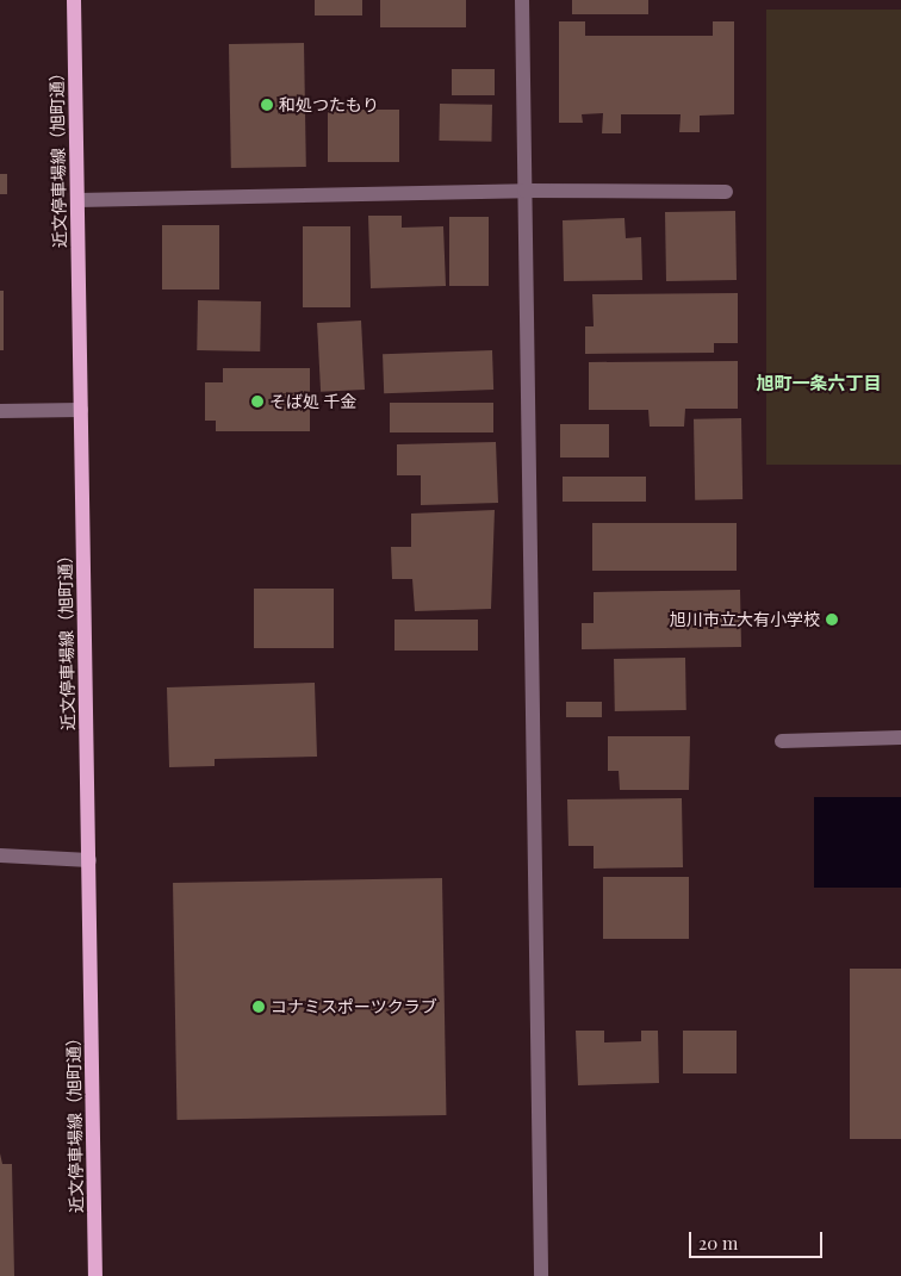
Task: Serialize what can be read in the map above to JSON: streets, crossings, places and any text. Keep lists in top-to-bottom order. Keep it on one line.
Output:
{"streets":{"main road":["近文停車場線（旭町通）"]},"districts":["旭町一条六丁目"],"places":["和処つたもり","そば処 千金","旭川市立大有小学校","コナミスポーツクラブ"],"scale_bar":"20 m"}
